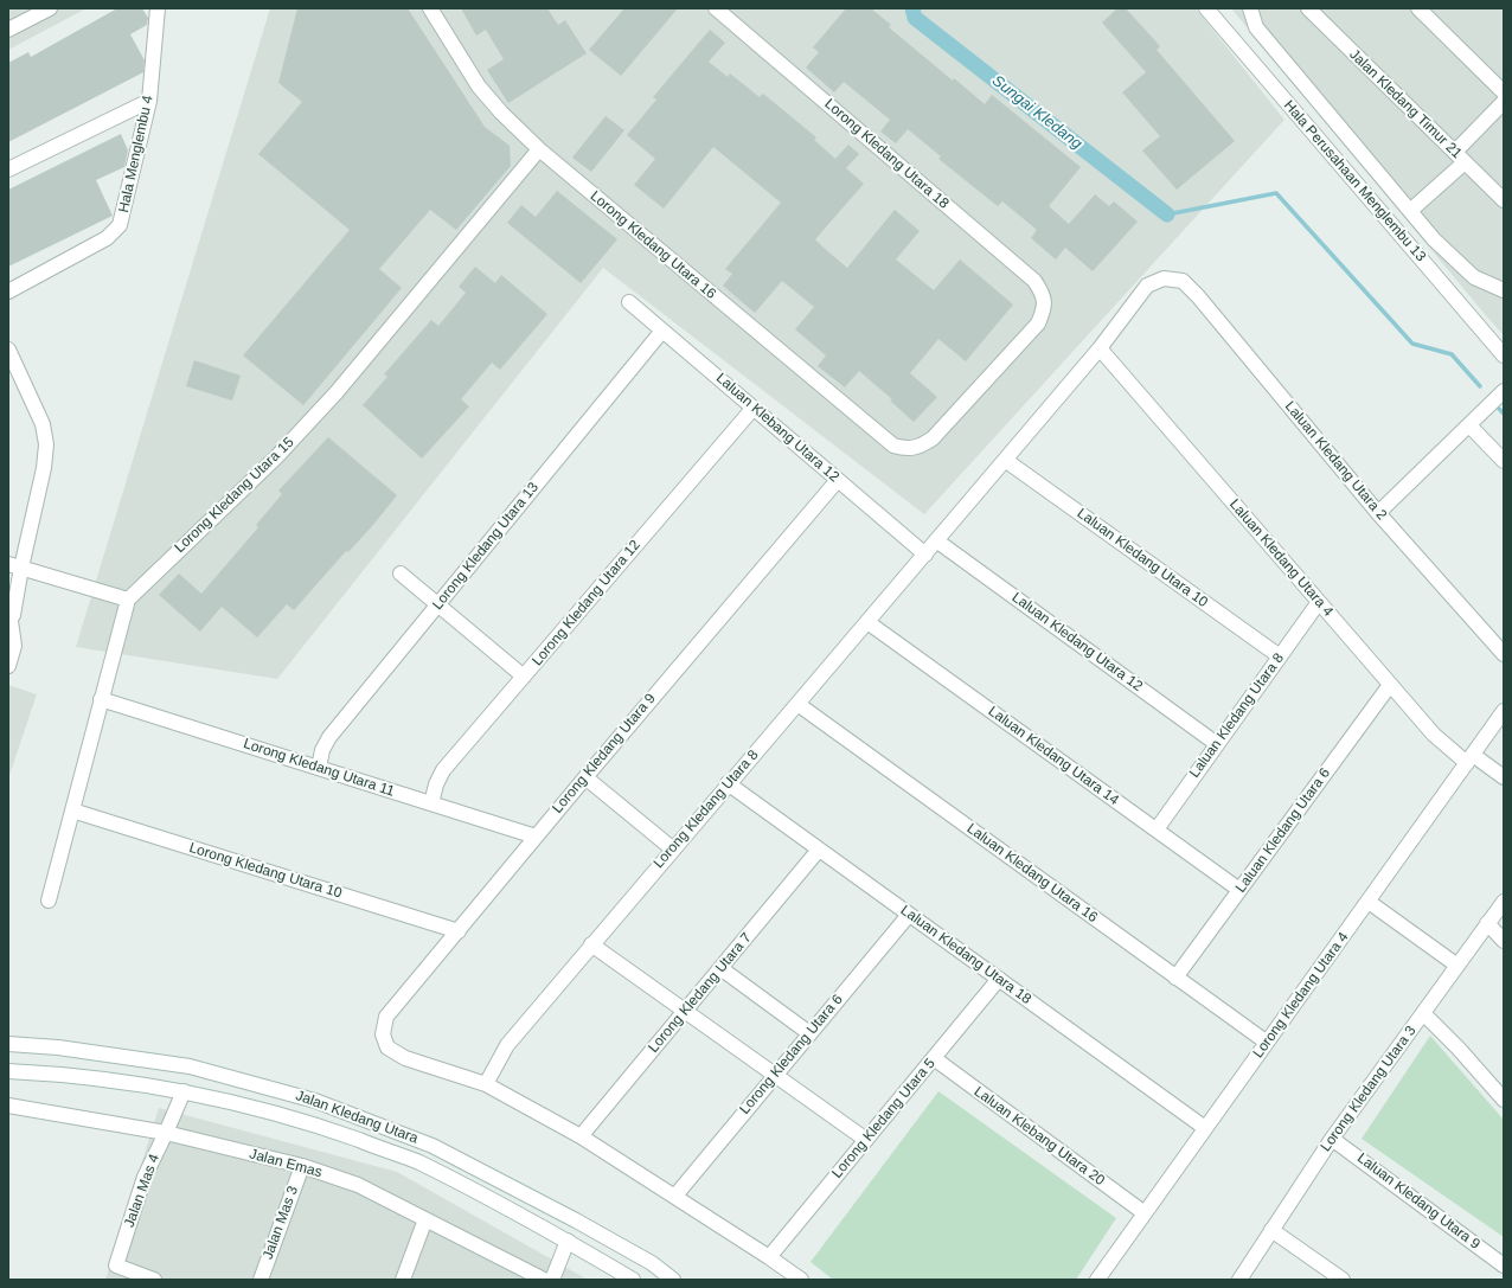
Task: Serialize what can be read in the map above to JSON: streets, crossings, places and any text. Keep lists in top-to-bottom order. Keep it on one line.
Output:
{"streets":{"street":["Jalan Kledang Timur 21","Hala Menglembu 4","Lorong Kledang Utara 18","Hala Perusahaan Menglembu 13","Lorong Kledang Utara 16","Laluan Klebang Utara 12","Laluan Kledang Utara 2","Lorong Kledang Utara 15","Lorong Kledang Utara 13","Laluan Kledang Utara 10","Laluan Kledang Utara 4","Lorong Kledang Utara 12","Laluan Kledang Utara 12","Laluan Kledang Utara 8","Lorong Kledang Utara 9","Laluan Kledang Utara 14","Lorong Kledang Utara 11","Lorong Kledang Utara 8","Laluan Kledang Utara 6","Lorong Kledang Utara 10","Laluan Kledang Utara 16","Laluan Kledang Utara 18","Lorong Kledang Utara 7","Lorong Kledang Utara 4","Lorong Kledang Utara 6","Lorong Kledang Utara 3","Jalan Kledang Utara","Lorong Kledang Utara 5","Laluan Klebang Utara 20","Jalan Emas","Jalan Mas 4","Laluan Kledang Utara 9","Jalan Mas 3"]},"crossings":[["Lorong Kledang Utara 18","Lorong Kledang Utara 16"],["Lorong Kledang Utara 16","Lorong Kledang Utara 15"],["Laluan Klebang Utara 12","Lorong Kledang Utara 13"],["Laluan Klebang Utara 12","Lorong Kledang Utara 12"],["Laluan Klebang Utara 12","Lorong Kledang Utara 9"],["Laluan Klebang Utara 12","Lorong Kledang Utara 8"],["Laluan Kledang Utara 2","Lorong Kledang Utara 8"],["Lorong Kledang Utara 13","Lorong Kledang Utara 11"],["Laluan Kledang Utara 10","Laluan Kledang Utara 8"],["Laluan Kledang Utara 10","Lorong Kledang Utara 8"],["Laluan Kledang Utara 4","Laluan Kledang Utara 8"],["Laluan Kledang Utara 4","Lorong Kledang Utara 8"],["Laluan Kledang Utara 4","Laluan Kledang Utara 6"],["Laluan Kledang Utara 4","Lorong Kledang Utara 4"],["Lorong Kledang Utara 12","Lorong Kledang Utara 11"],["Laluan Kledang Utara 12","Laluan Kledang Utara 8"],["Laluan Kledang Utara 12","Lorong Kledang Utara 8"],["Laluan Kledang Utara 8","Laluan Kledang Utara 14"],["Lorong Kledang Utara 9","Lorong Kledang Utara 11"],["Lorong Kledang Utara 9","Lorong Kledang Utara 8"],["Lorong Kledang Utara 9","Lorong Kledang Utara 10"],["Laluan Kledang Utara 14","Lorong Kledang Utara 8"],["Laluan Kledang Utara 14","Laluan Kledang Utara 6"],["Lorong Kledang Utara 8","Laluan Kledang Utara 16"],["Lorong Kledang Utara 8","Laluan Kledang Utara 18"],["Laluan Kledang Utara 6","Laluan Kledang Utara 16"],["Laluan Kledang Utara 16","Lorong Kledang Utara 4"],["Laluan Kledang Utara 18","Lorong Kledang Utara 7"],["Laluan Kledang Utara 18","Lorong Kledang Utara 4"],["Laluan Kledang Utara 18","Lorong Kledang Utara 6"],["Laluan Kledang Utara 18","Lorong Kledang Utara 5"],["Lorong Kledang Utara 4","Laluan Klebang Utara 20"],["Lorong Kledang Utara 3","Laluan Kledang Utara 9"],["Jalan Kledang Utara","Jalan Mas 4"],["Lorong Kledang Utara 5","Laluan Klebang Utara 20"],["Jalan Emas","Jalan Mas 4"],["Jalan Emas","Jalan Mas 3"]],"water":["Sungai Kledang"]}
